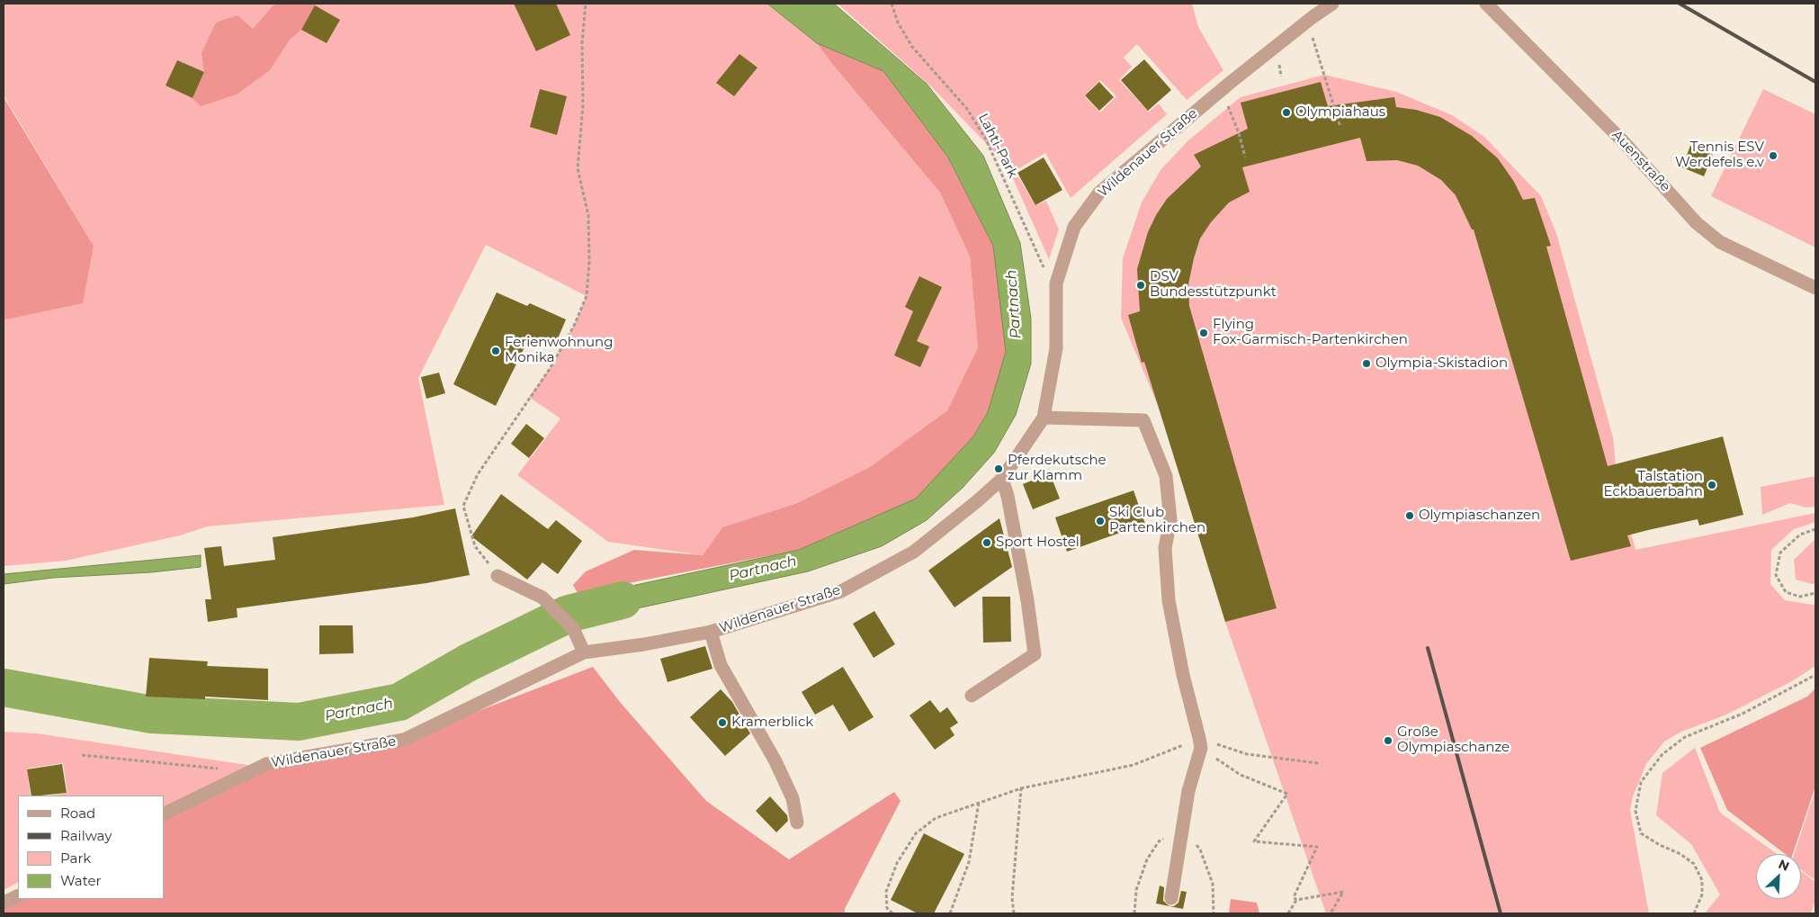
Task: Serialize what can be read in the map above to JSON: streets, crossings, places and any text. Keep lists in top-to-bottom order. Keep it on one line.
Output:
{"streets":{"street":["Wildenauer Straße","Auenstraße"],"path":["Lahti-Park"]},"crossings":[["Lahti-Park","Wildenauer Straße"]],"water":["Partnach"],"places":["Olympiahaus","Tennis ESV Werdefels e.v","DSV Bundesstützpunkt","Flying Fox-Garmisch-Partenkirchen","Ferienwohnung Monika","Olympia-Skistadion","Pferdekutsche zur Klamm","Talstation Eckbauerbahn","Olympiaschanzen","Ski Club Partenkirchen","Sport Hostel","Kramerblick","Große Olympiaschanze"],"legend":["Road","Railway","Park","Water"],"north":"top right"}
